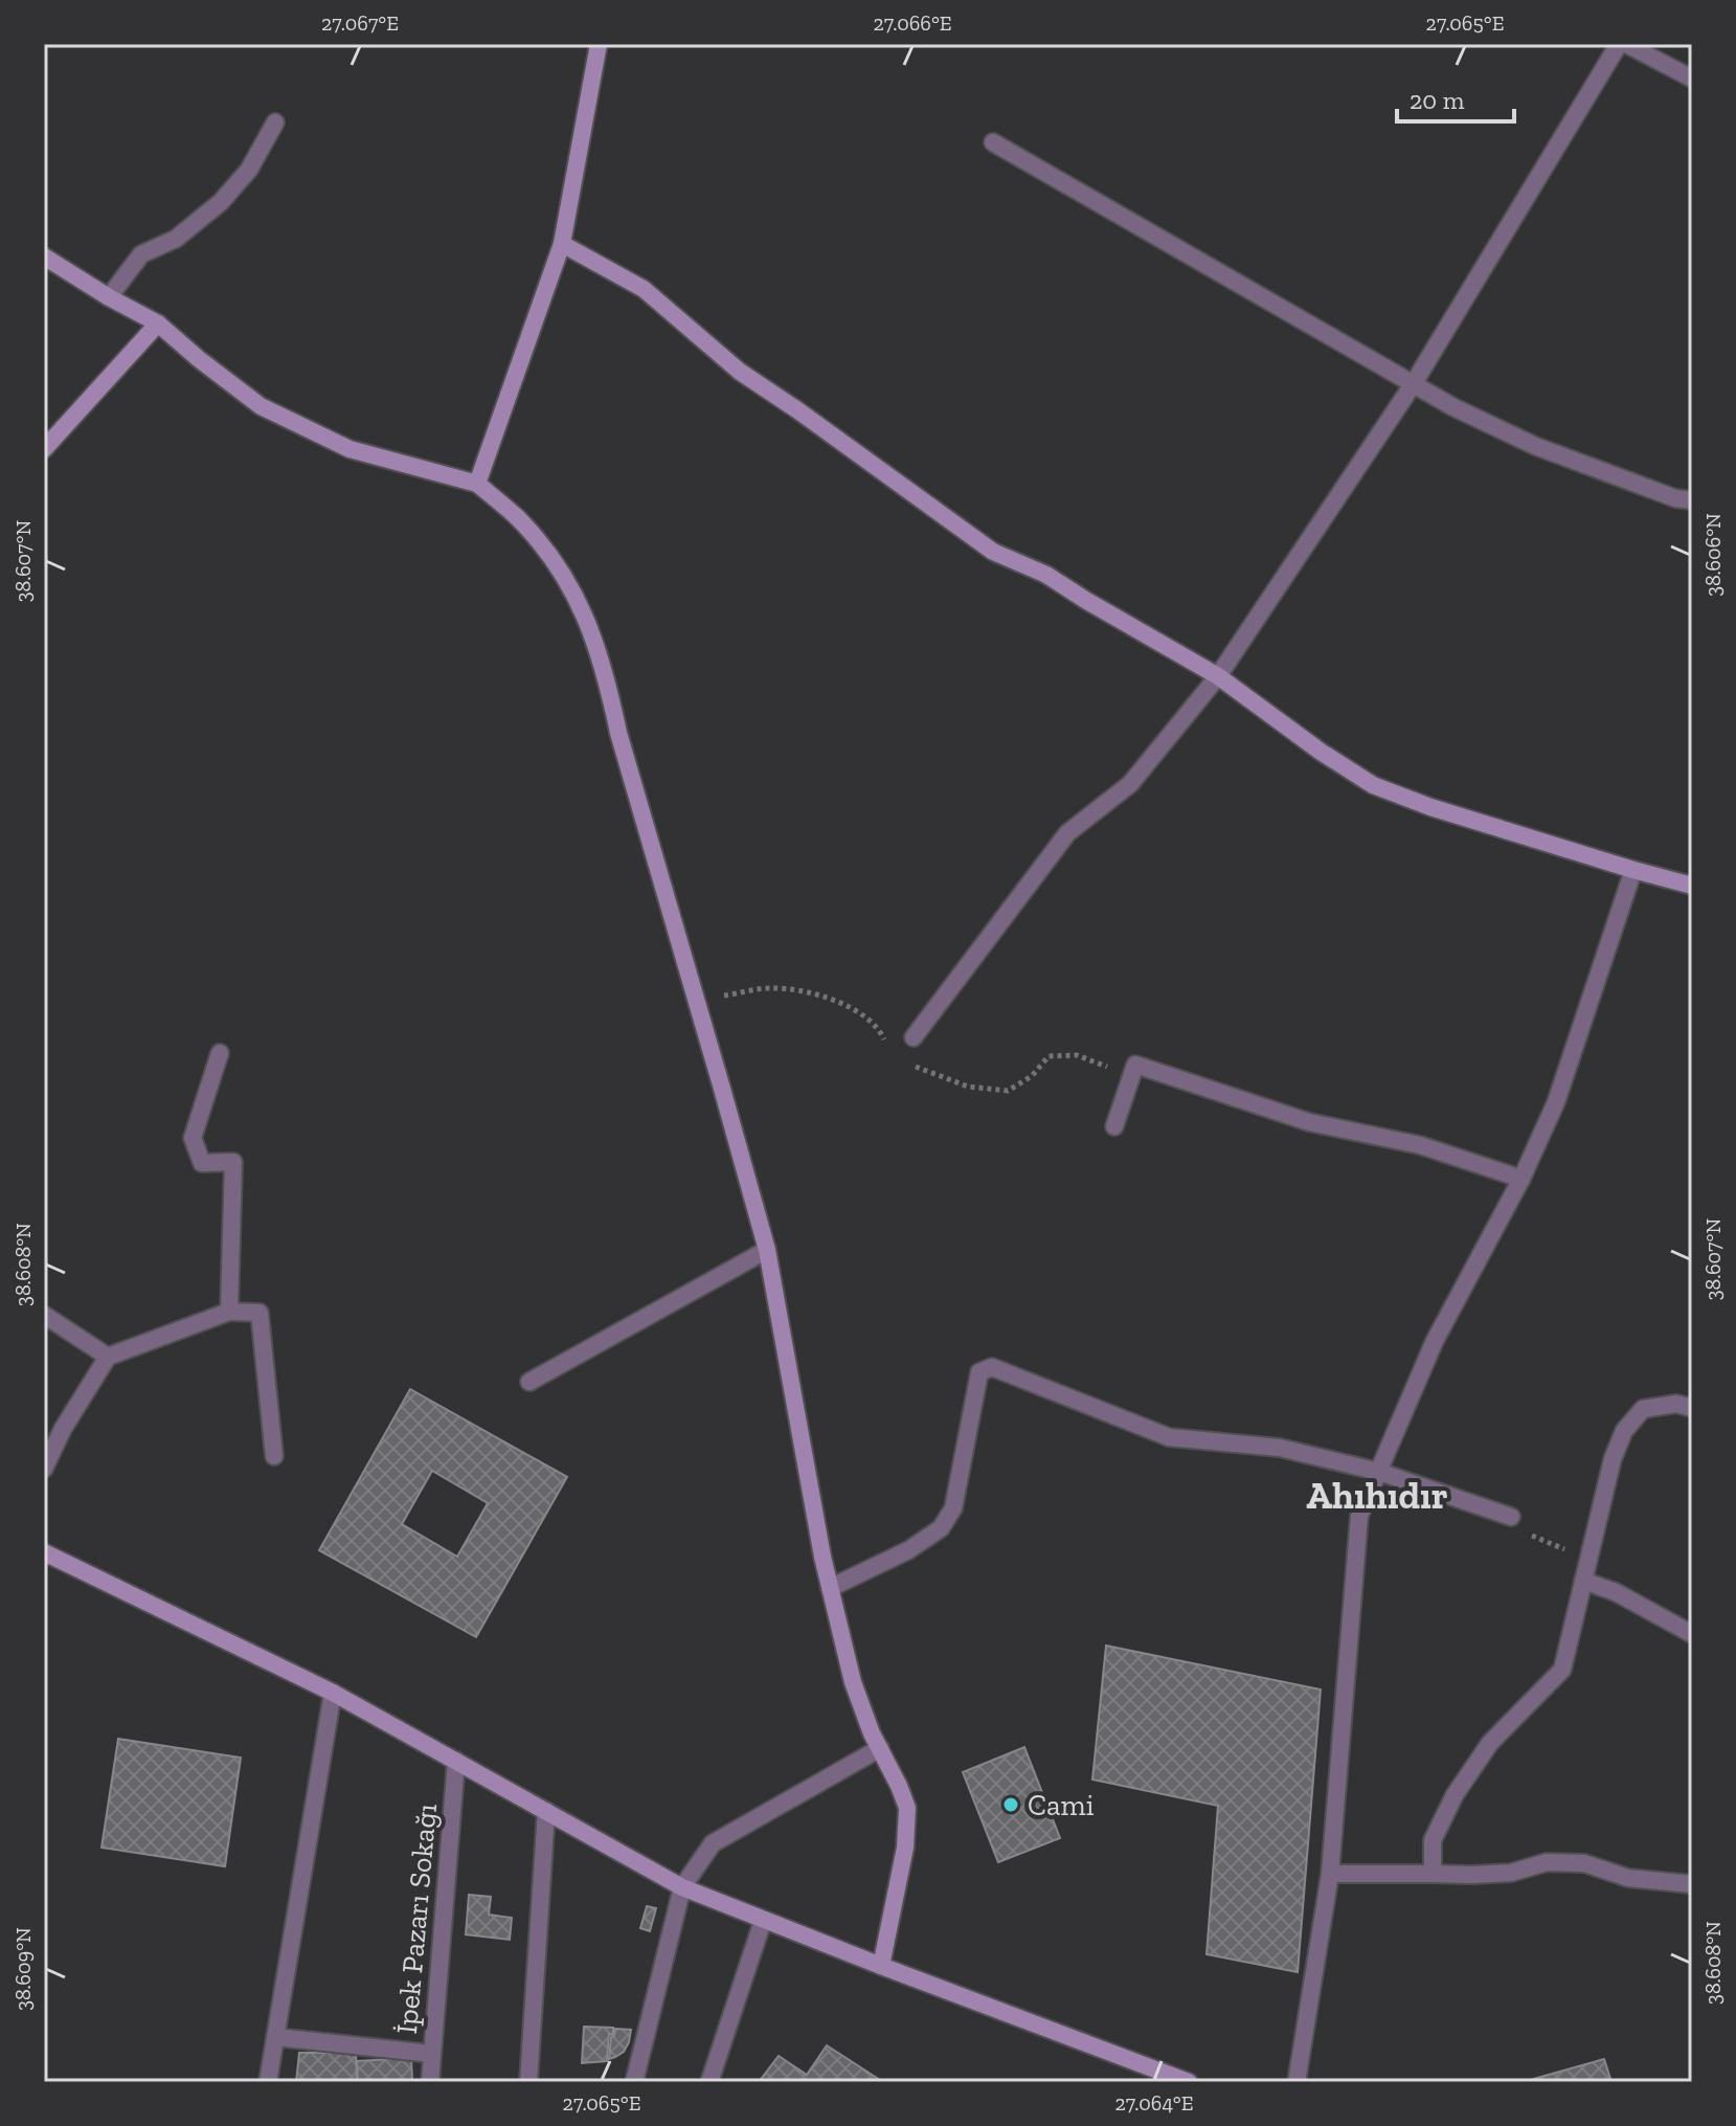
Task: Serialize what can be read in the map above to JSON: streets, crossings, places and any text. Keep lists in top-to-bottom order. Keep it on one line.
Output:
{"streets":{"street":["İpek Pazarı Sokağı"]},"districts":["Ahıhıdır"],"places":["Cami"],"scale_bar":"20 m","coordinates":["27.067°E","27.066°E","27.065°E","38.606°N","38.607°N","38.608°N","38.609°N","27.064°E"]}
